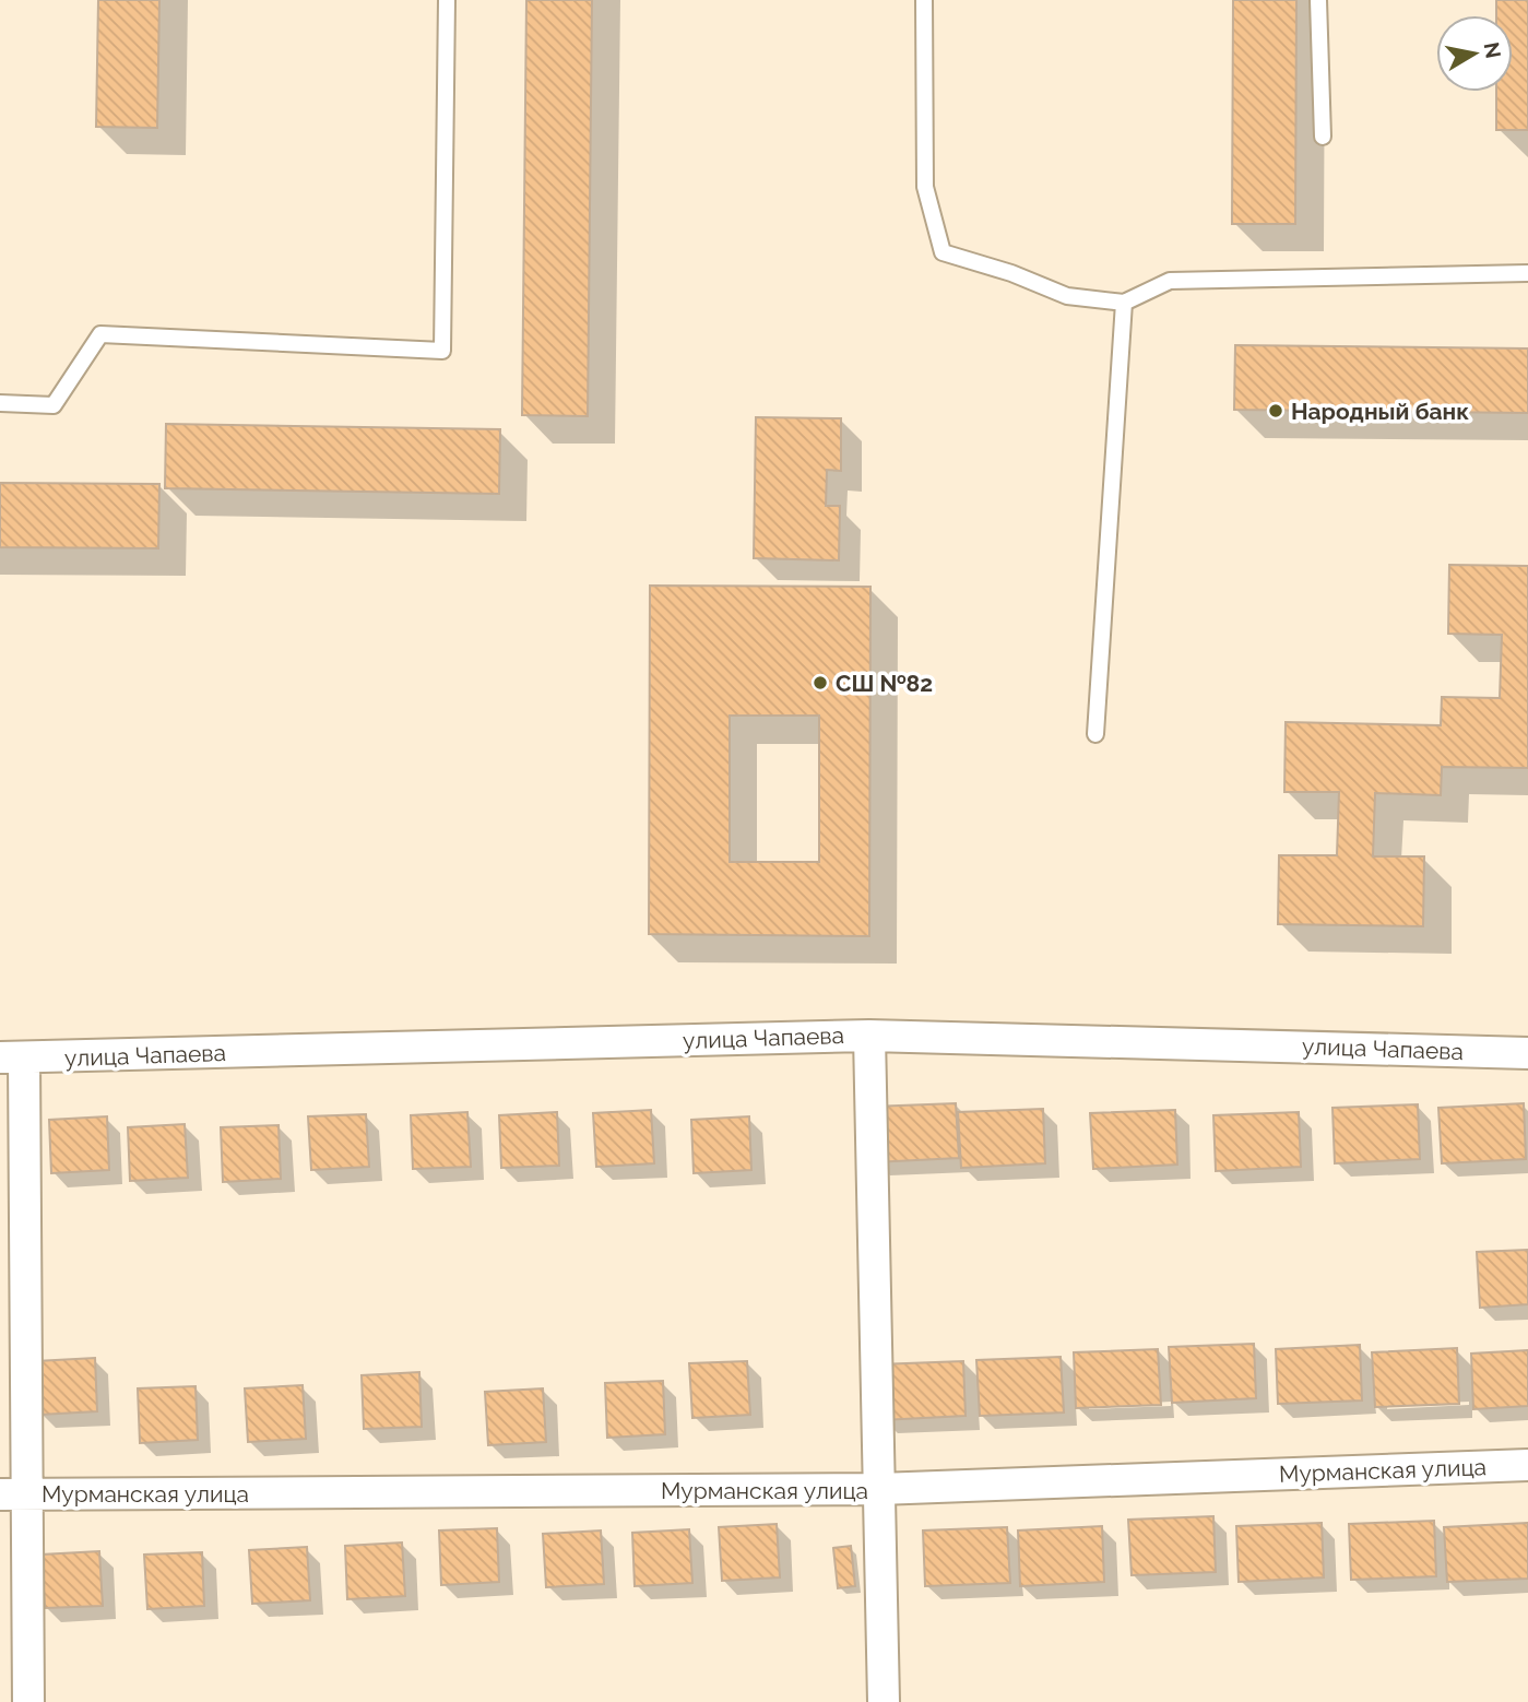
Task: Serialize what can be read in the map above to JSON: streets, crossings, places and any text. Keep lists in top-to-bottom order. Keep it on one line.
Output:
{"streets":{"street":["улица Чапаева","Мурманская улица"]},"places":["Народный банк","СШ №82"],"north":"right"}
